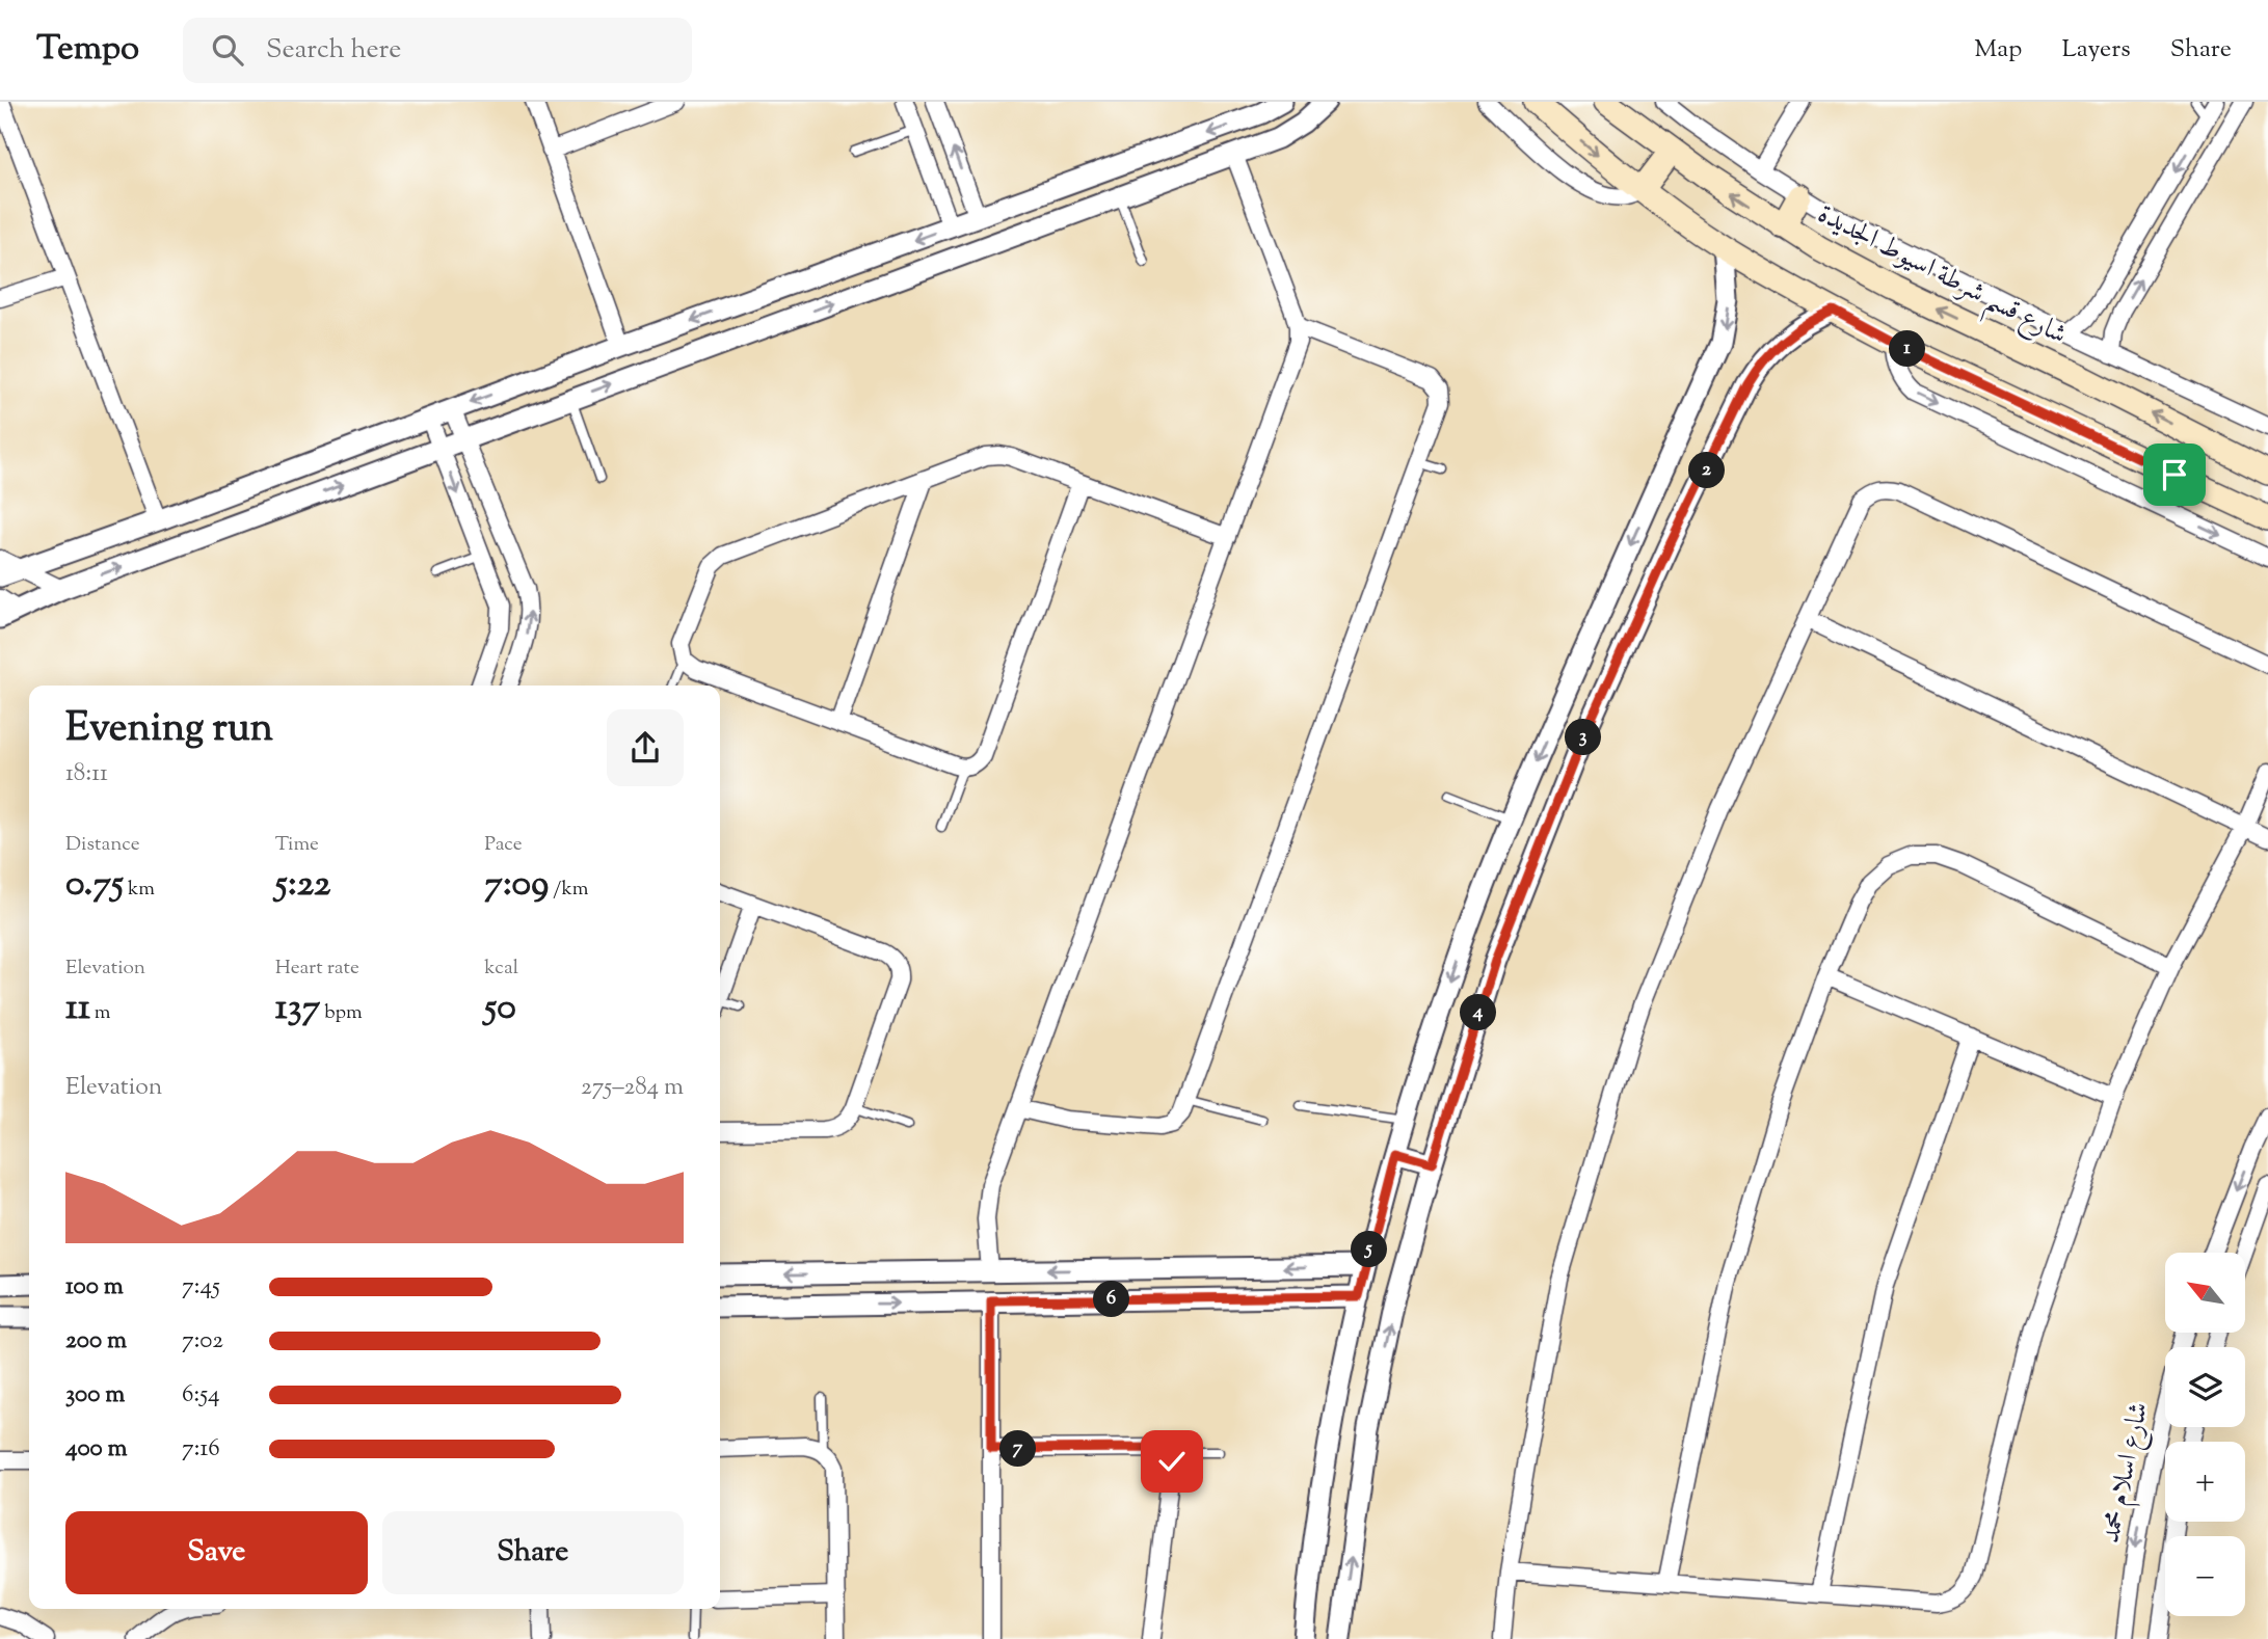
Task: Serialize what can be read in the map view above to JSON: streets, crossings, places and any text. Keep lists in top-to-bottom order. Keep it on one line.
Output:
{"streets":{"main road":["شارع قسم شرطة اسيوط الجديدة"],"street":["شارع اسلام محمد"]},"north":"top left","page":{"header":"Tempo","search":"Search here","nav":["Map","Layers","Share"],"pins":["1","2","3","4","5","6","7"],"heading":["Evening run","18:11"],"stats":[["Distance","0.75 km"],["Time","5:22"],["Pace","7:09 /km"],["Elevation","11 m"],["Heart rate","137 bpm"],["kcal","50"]],"chart":["Elevation","275–284 m"],"map_buttons":["+","−"],"list":[{"name":"100 m","note":"7:45"},{"name":"200 m","note":"7:02"},{"name":"300 m","note":"6:54"},{"name":"400 m","note":"7:16"}],"buttons":["Save","Share"]}}
